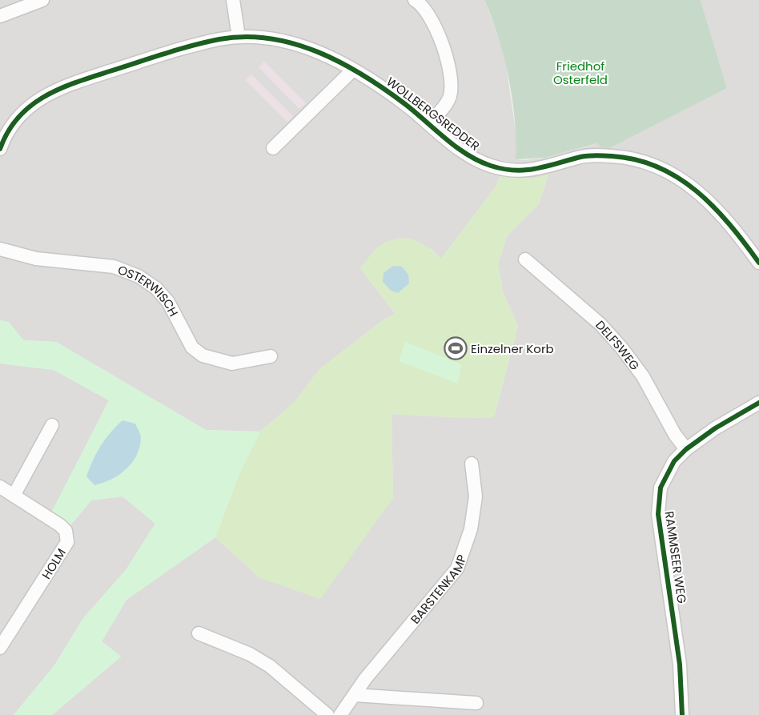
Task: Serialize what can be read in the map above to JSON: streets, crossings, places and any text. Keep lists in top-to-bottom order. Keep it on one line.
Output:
{"streets":{"street":["WOLLBERGSREDDER","OSTERWISCH","DELFSWEG","RAMMSEER WEG","HOLM","BARSTENKAMP"]},"crossings":[["DELFSWEG","RAMMSEER WEG"]],"parks":["Friedhof Osterfeld"],"places":{"sports":["Einzelner Korb"]}}
